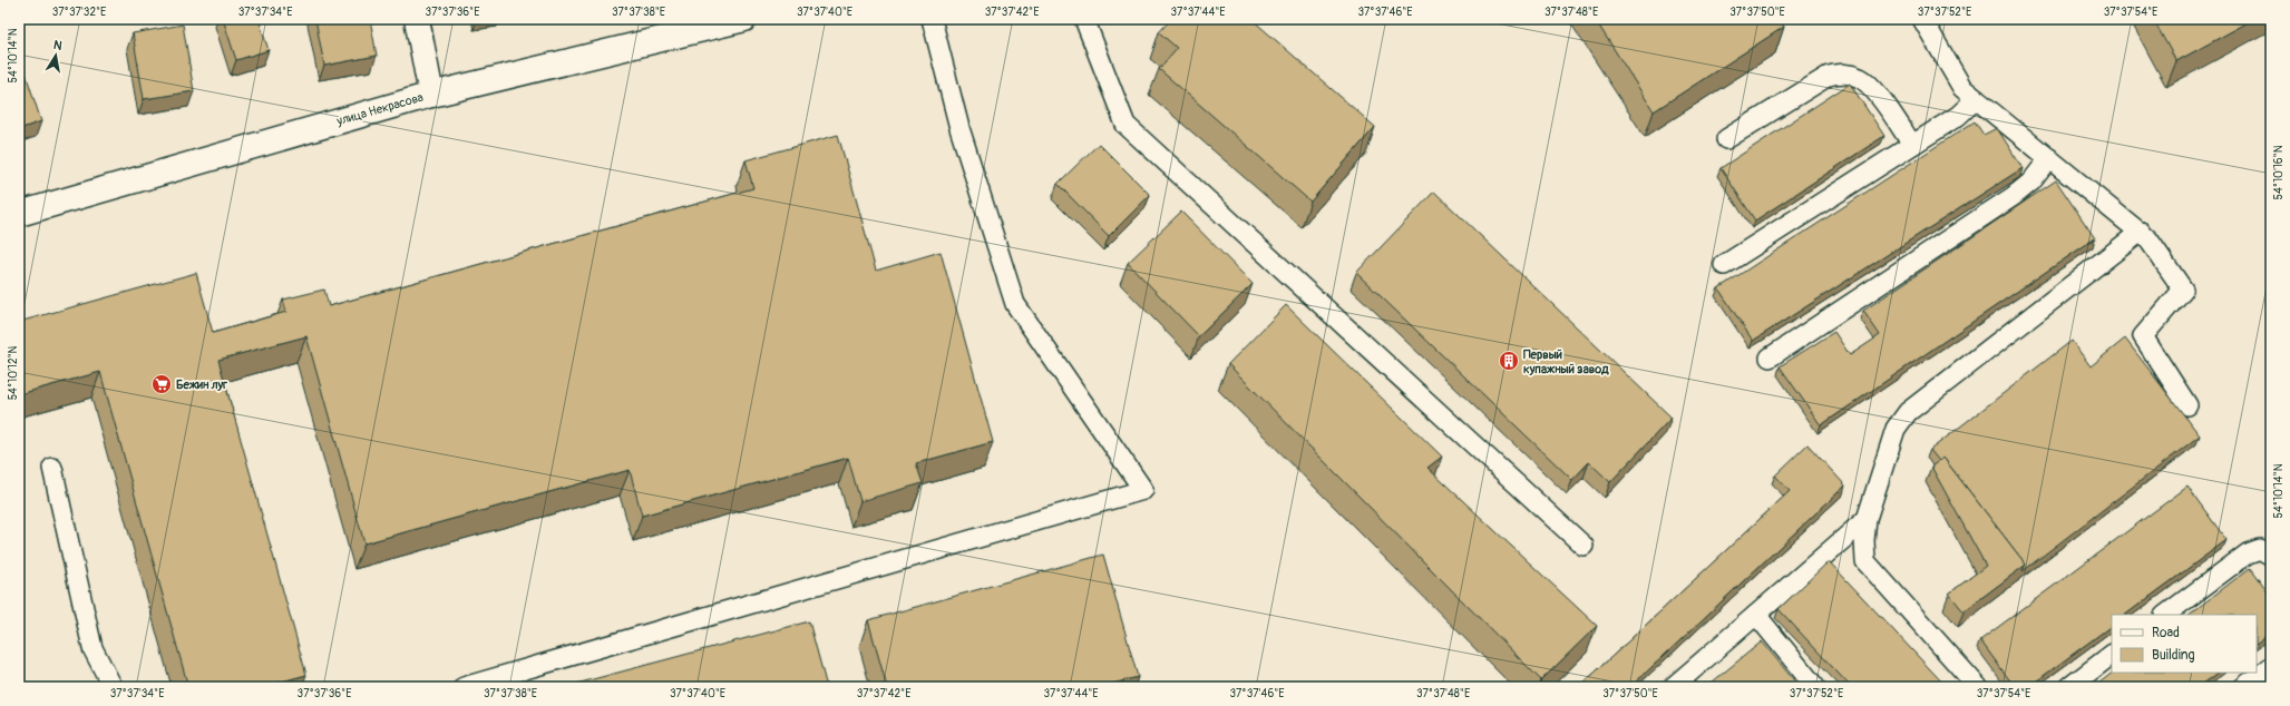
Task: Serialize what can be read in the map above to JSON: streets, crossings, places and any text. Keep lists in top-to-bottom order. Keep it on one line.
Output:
{"streets":{"street":["улица Некрасова"]},"places":{"building":["Первый купажный завод"],"supermarket":["Бежин луг"]},"legend":["Road","Building"],"north":"top","coordinates":["37°37'32\"E","37°37'34\"E","37°37'36\"E","37°37'38\"E","37°37'40\"E","37°37'42\"E","37°37'44\"E","37°37'46\"E","37°37'48\"E","37°37'50\"E","37°37'52\"E","37°37'54\"E","54°10'14\"N","54°10'16\"N","54°10'12\"N"]}
